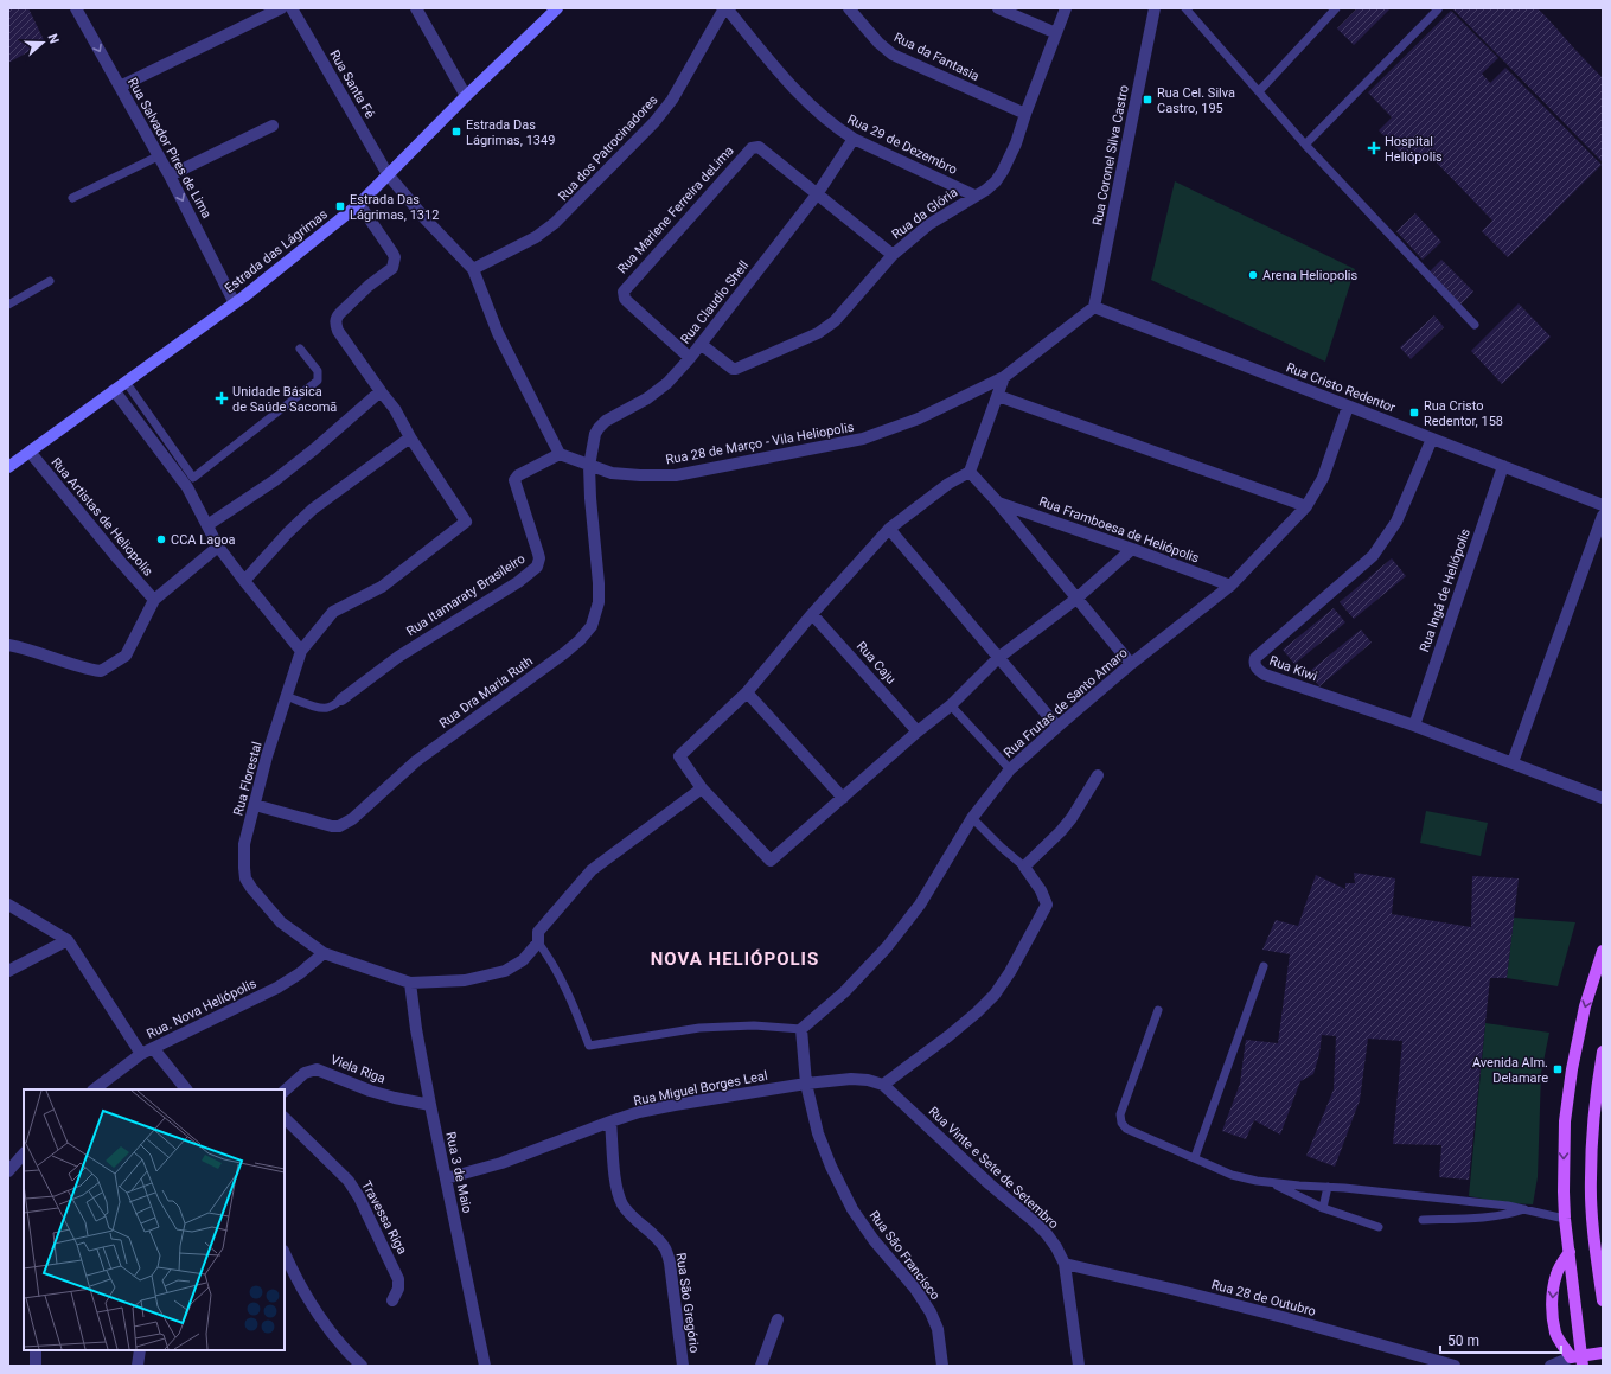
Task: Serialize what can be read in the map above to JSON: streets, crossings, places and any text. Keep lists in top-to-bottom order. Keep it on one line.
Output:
{"streets":{"main road":["Estrada das Lágrimas"],"street":["Rua da Fantasia","Rua Santa Fé","Rua 29 de Dezembro","Rua Salvador Pires de Lima","Rua dos Patrocinadores","Rua Coronel Silva Castro","Rua Marlene Ferreira deLima","Rua da Glória","Rua Claudio Shell","Rua Cristo Redentor","Rua 28 de Março - Vila Heliopolis","Rua Artistas de Heliopolis","Rua Framboesa de Heliópolis","Rua Ingá de Heliópolis","Rua Itamaraty Brasileiro","Rua Caju","Rua Kiwi","Rua Dra Maria Ruth","Rua Frutas de Santo Amaro","Rua Florestal","Rua. Nova Heliópolis","Viela Riga","Rua Miguel Borges Leal","Rua Vinte e Sete de Setembro","Rua 3 de Maio","Travessa Riga","Rua São Francisco","Rua 28 de Outubro","Rua São Gregório"]},"crossings":[["Rua da Fantasia","Rua da Glória"],["Rua Santa Fé","Estrada das Lágrimas"],["Rua 29 de Dezembro","Rua dos Patrocinadores"],["Rua 29 de Dezembro","Rua da Glória"],["Rua 29 de Dezembro","Rua Claudio Shell"],["Rua Salvador Pires de Lima","Estrada das Lágrimas"],["Rua Coronel Silva Castro","Rua 28 de Março - Vila Heliopolis"],["Rua Marlene Ferreira deLima","Rua da Glória"],["Rua Marlene Ferreira deLima","Rua Claudio Shell"],["Rua da Glória","Rua Claudio Shell"],["Estrada das Lágrimas","Rua Artistas de Heliopolis"],["Rua Claudio Shell","Rua 28 de Março - Vila Heliopolis"],["Rua Claudio Shell","Rua Dra Maria Ruth"],["Rua Cristo Redentor","Rua Ingá de Heliópolis"],["Rua Cristo Redentor","Rua Kiwi"],["Rua 28 de Março - Vila Heliopolis","Rua Itamaraty Brasileiro"],["Rua 28 de Março - Vila Heliopolis","Rua Dra Maria Ruth"],["Rua Framboesa de Heliópolis","Rua Frutas de Santo Amaro"],["Rua Ingá de Heliópolis","Rua Kiwi"],["Rua Dra Maria Ruth","Rua Florestal"],["Rua Frutas de Santo Amaro","Rua São Francisco"],["Rua Florestal","Rua. Nova Heliópolis"],["Rua Florestal","Rua 3 de Maio"],["Viela Riga","Rua 3 de Maio"],["Rua Miguel Borges Leal","Rua Vinte e Sete de Setembro"],["Rua Miguel Borges Leal","Rua 3 de Maio"],["Rua Miguel Borges Leal","Rua São Francisco"],["Rua Miguel Borges Leal","Rua São Gregório"],["Rua Vinte e Sete de Setembro","Rua 28 de Outubro"]],"one_way":["Rua Salvador Pires de Lima"],"districts":["NOVA HELIÓPOLIS"],"places":{"transit":["Rua Cel. Silva Castro, 195","Estrada Das Lágrimas, 1349","Estrada Das Lágrimas, 1312","Rua Cristo Redentor, 158","Avenida Alm. Delamare"],"health":["Hospital Heliópolis","Unidade Básica de Saúde Sacomã"],"other":["Arena Heliopolis","CCA Lagoa"]},"scale_bar":"50 m","north":"right"}
